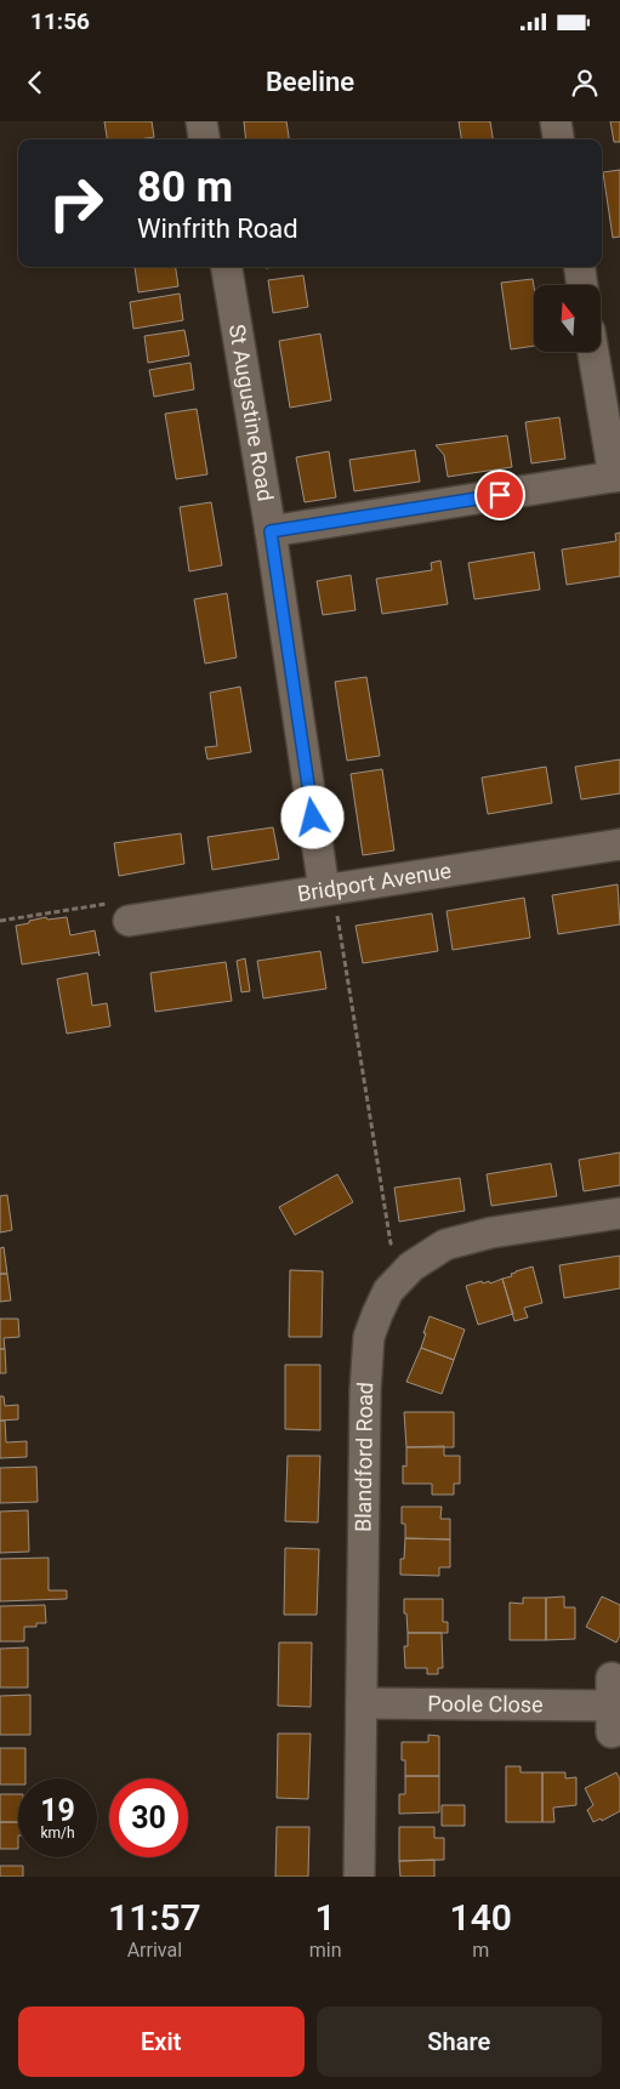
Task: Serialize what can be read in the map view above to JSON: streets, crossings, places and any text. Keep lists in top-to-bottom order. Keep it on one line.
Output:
{"streets":{"street":["St Augustine Road","Bridport Avenue","Blandford Road","Poole Close"]},"crossings":[["St Augustine Road","Bridport Avenue"],["Blandford Road","Poole Close"]],"north":"top","page":{"status":"11:56","header":"Beeline","turn":["80 m","Winfrith Road"],"speed":"19 km/h","limit":"30","eta":["11:57","Arrival","1","min","140","m"],"buttons":["Exit","Share"]}}
